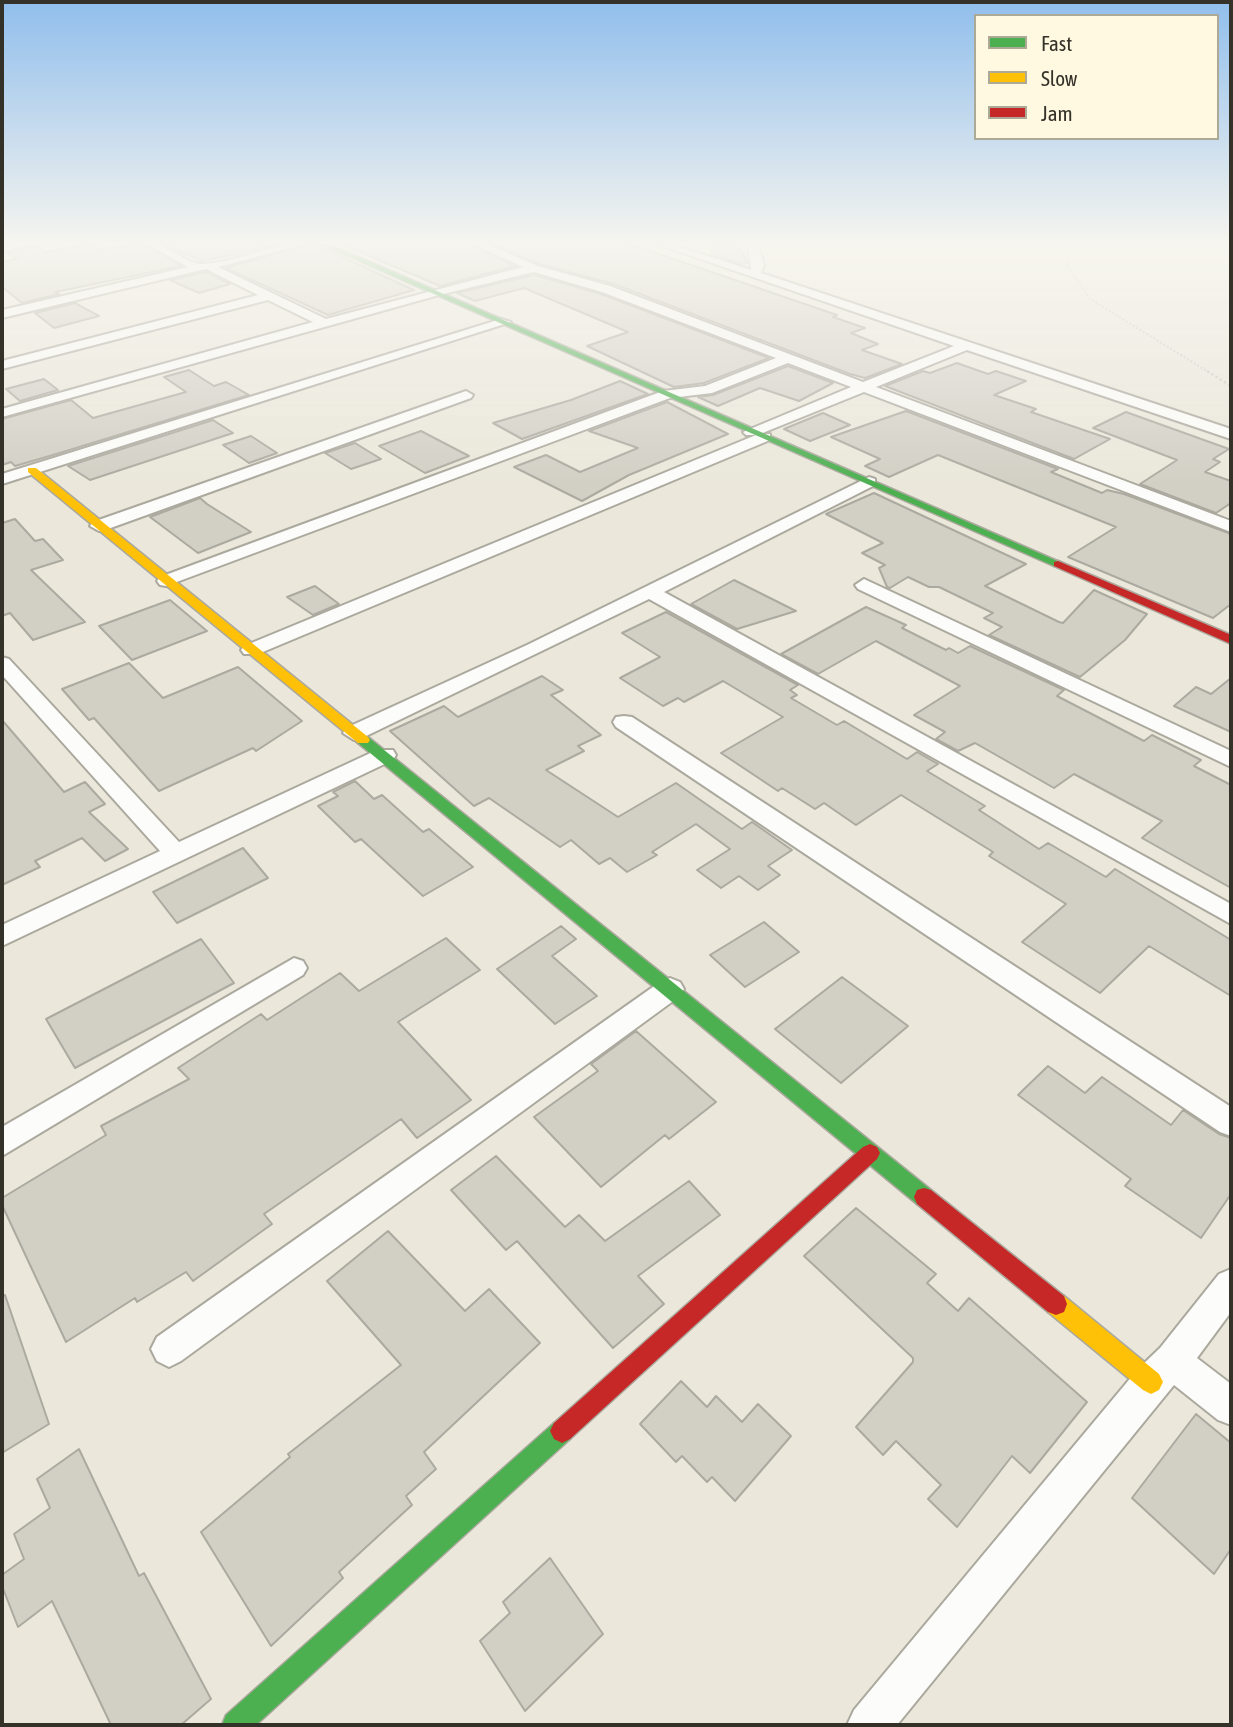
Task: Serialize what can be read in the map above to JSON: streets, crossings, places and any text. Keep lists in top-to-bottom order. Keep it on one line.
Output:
{"legend":["Fast","Slow","Jam"]}
